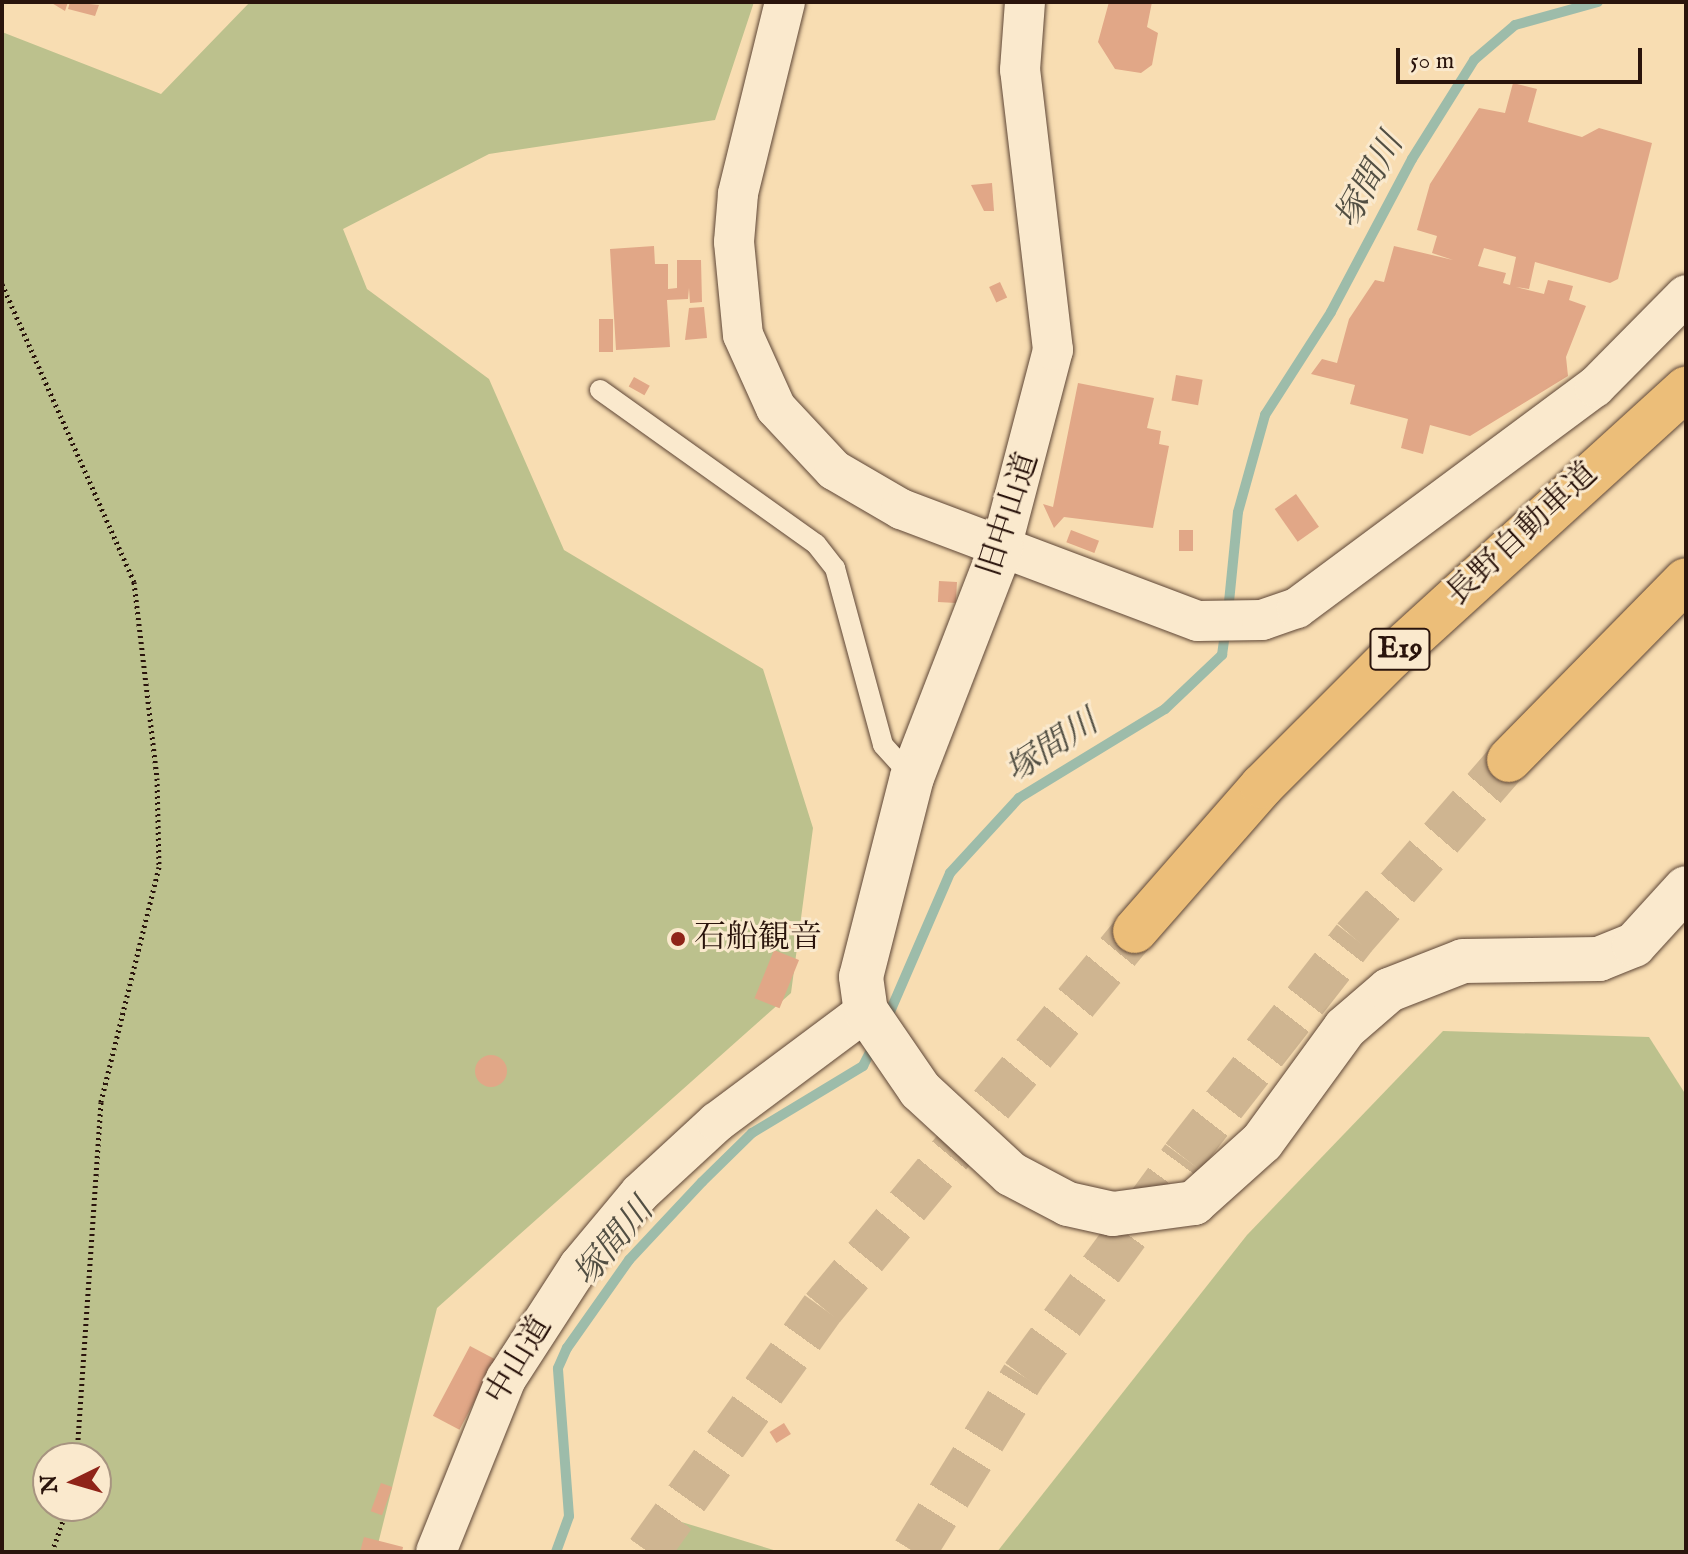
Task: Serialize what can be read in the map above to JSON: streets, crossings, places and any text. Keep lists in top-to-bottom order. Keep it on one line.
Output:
{"streets":{"highway":["長野自動車道","E19"],"street":["旧中山道","中山道"]},"crossings":[["旧中山道","中山道"]],"water":["塚間川"],"places":["石船観音"],"scale_bar":"50 m","north":"left"}
